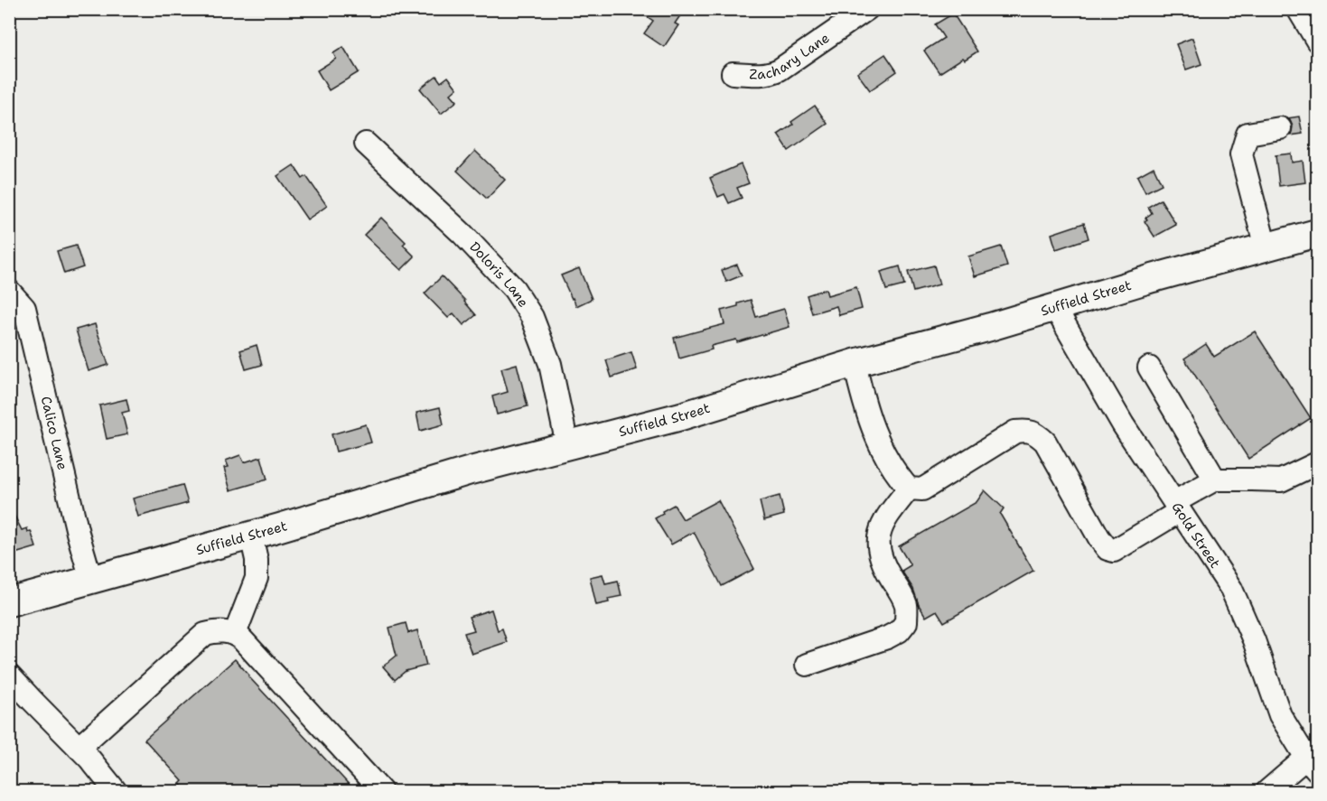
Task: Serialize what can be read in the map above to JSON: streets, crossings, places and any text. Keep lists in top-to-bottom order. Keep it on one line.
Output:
{"streets":{"main road":["Suffield Street"],"street":["Zachary Lane","Doloris Lane","Calico Lane","Gold Street"]},"crossings":[["Doloris Lane","Suffield Street"],["Suffield Street","Calico Lane"],["Suffield Street","Gold Street"]]}
